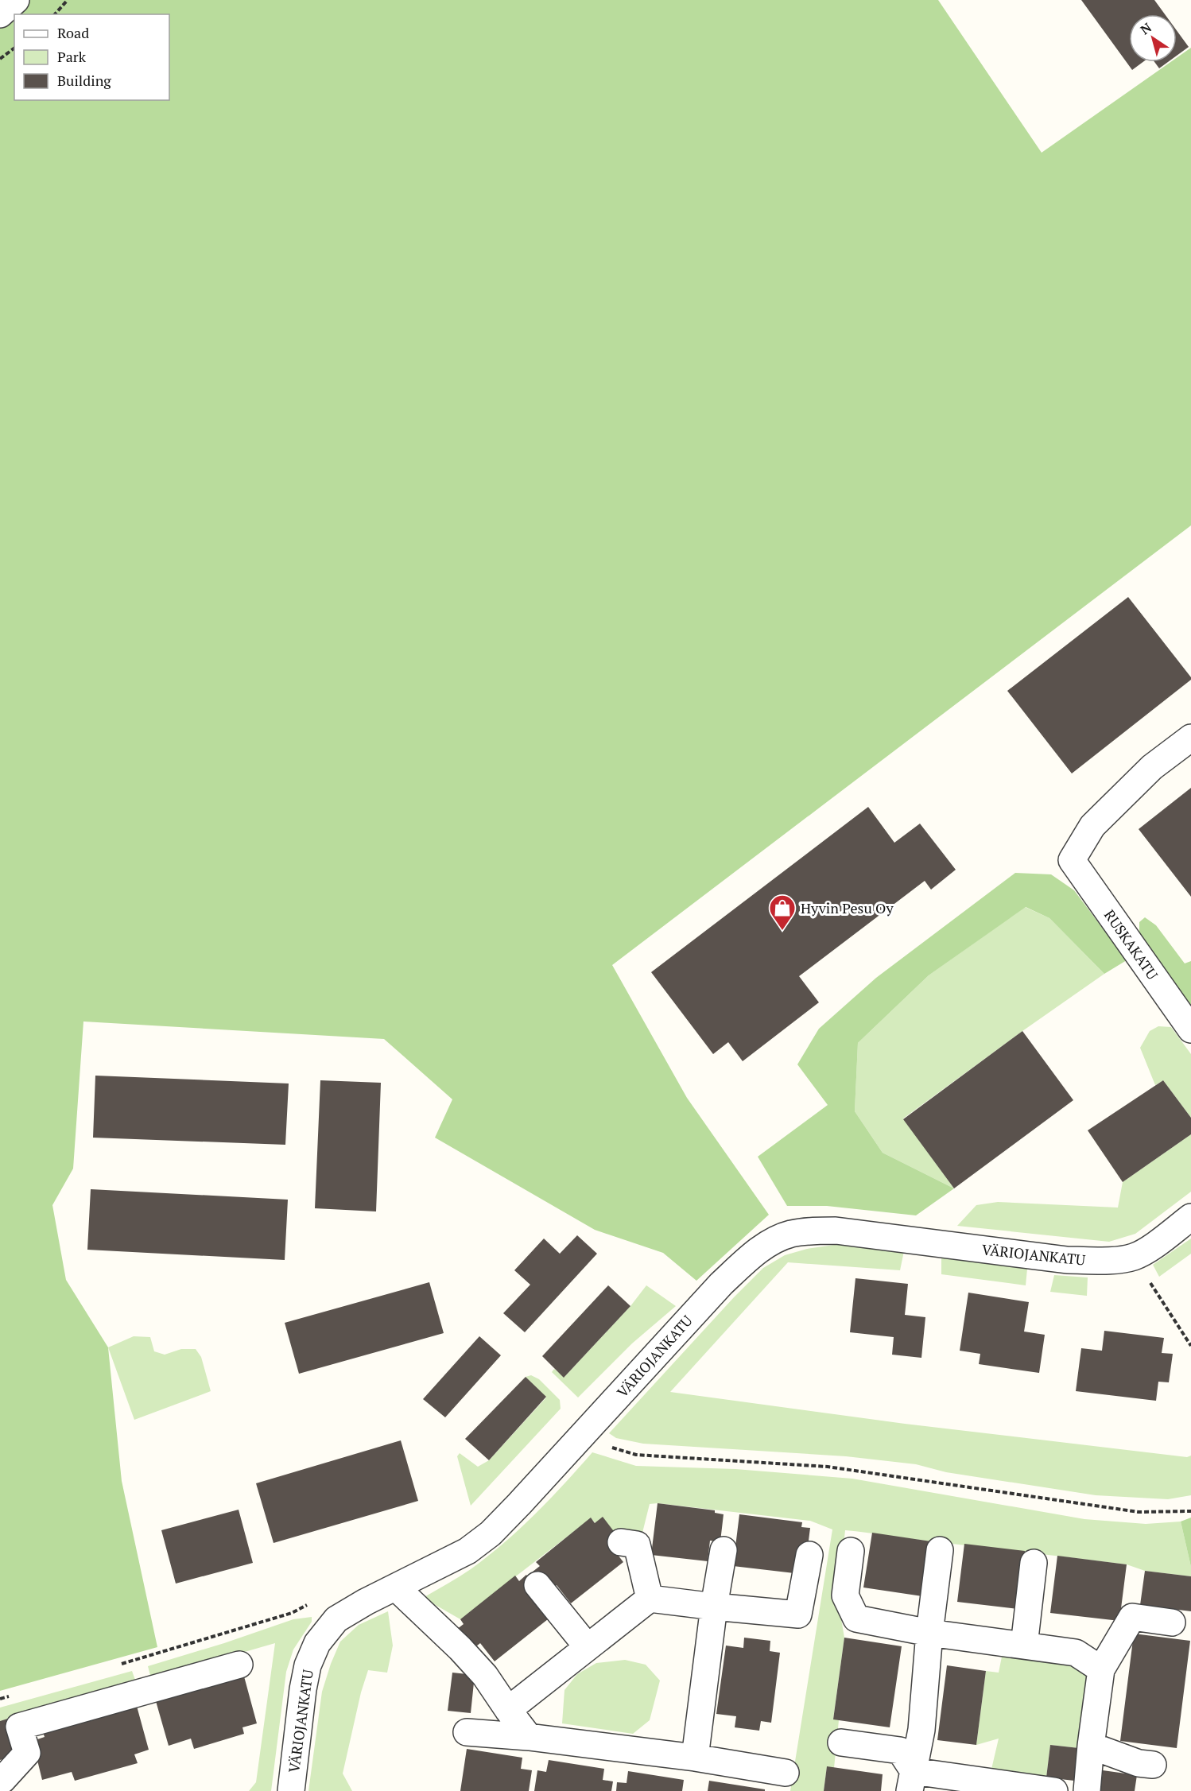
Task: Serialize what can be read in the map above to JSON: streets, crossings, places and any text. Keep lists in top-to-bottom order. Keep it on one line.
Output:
{"streets":{"street":["RUSKAKATU","VÄRIOJANKATU"]},"places":{"shop":["Hyvin Pesu Oy"]},"legend":["Road","Park","Building"],"north":"top left"}
